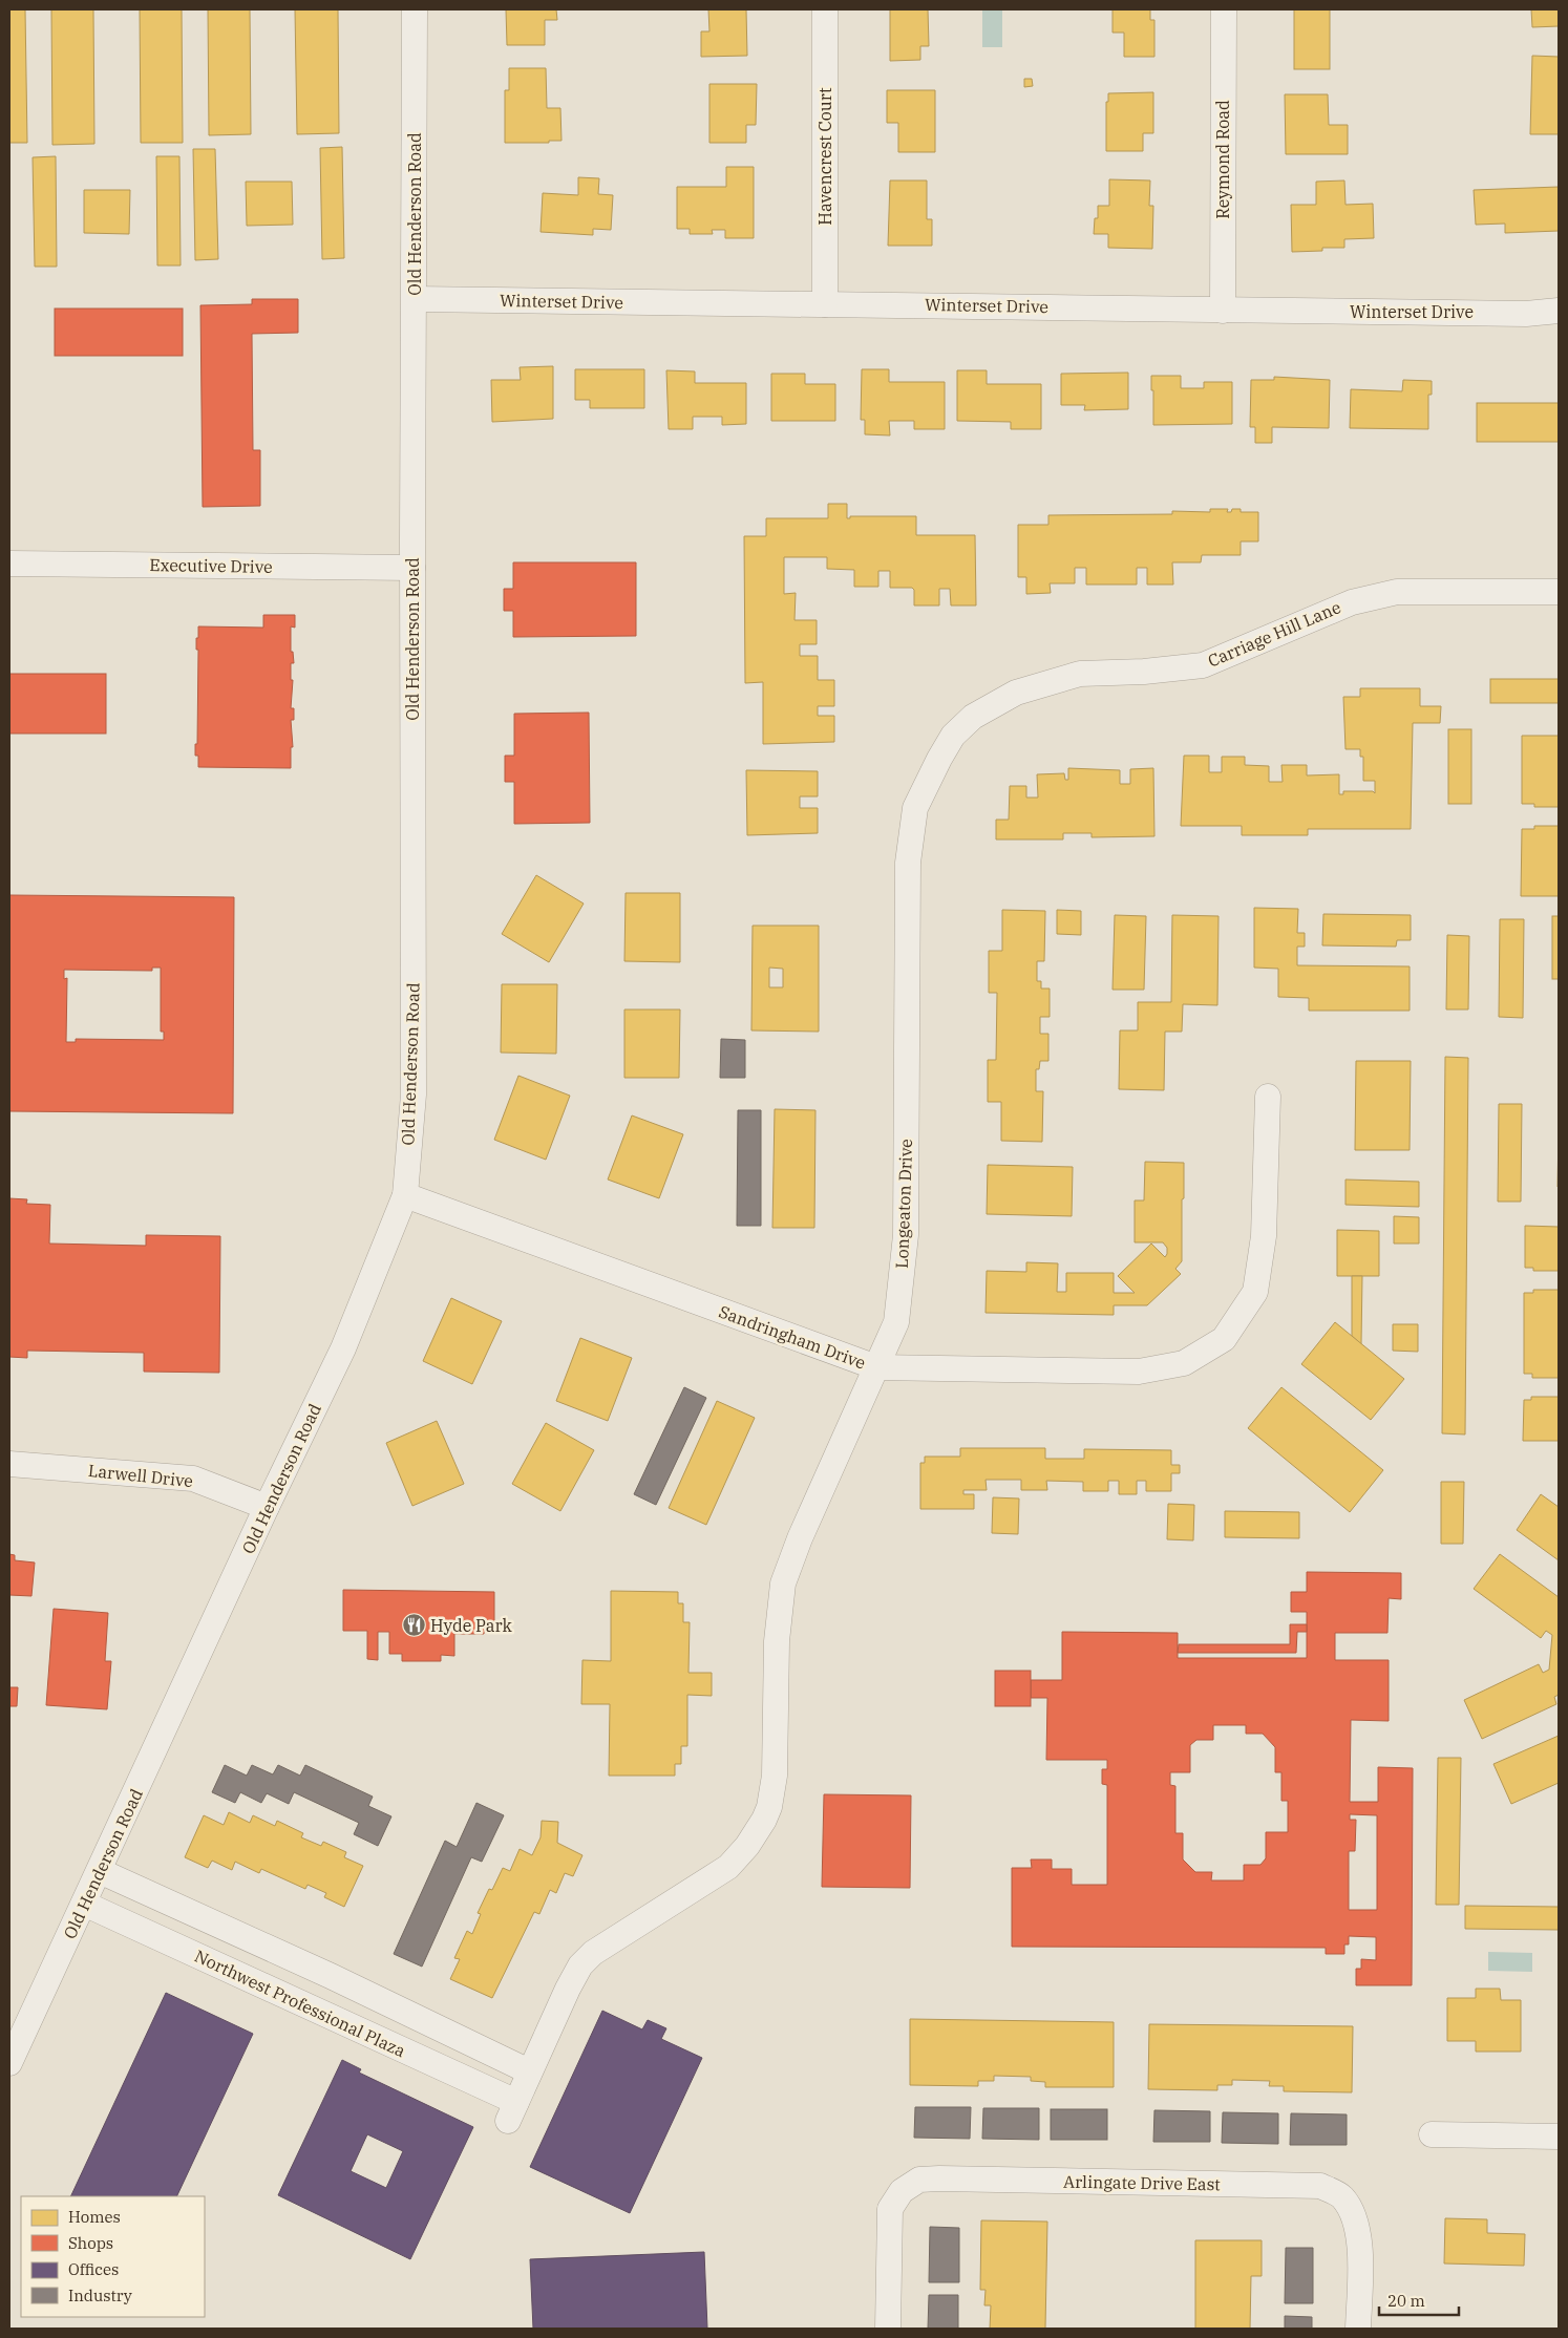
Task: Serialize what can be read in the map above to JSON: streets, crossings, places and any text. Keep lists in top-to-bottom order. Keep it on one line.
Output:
{"streets":{"street":["Havencrest Court","Reymond Road","Old Henderson Road","Winterset Drive","Executive Drive","Carriage Hill Lane","Longeaton Drive","Sandringham Drive","Larwell Drive","Northwest Professional Plaza","Arlingate Drive East"]},"crossings":[["Havencrest Court","Winterset Drive"],["Reymond Road","Winterset Drive"],["Old Henderson Road","Winterset Drive"],["Old Henderson Road","Executive Drive"],["Old Henderson Road","Sandringham Drive"],["Old Henderson Road","Larwell Drive"],["Old Henderson Road","Northwest Professional Plaza"],["Carriage Hill Lane","Longeaton Drive"],["Longeaton Drive","Sandringham Drive"],["Longeaton Drive","Northwest Professional Plaza"]],"places":{"restaurant":["Hyde Park"]},"legend":["Homes","Shops","Offices","Industry"],"scale_bar":"20 m"}
